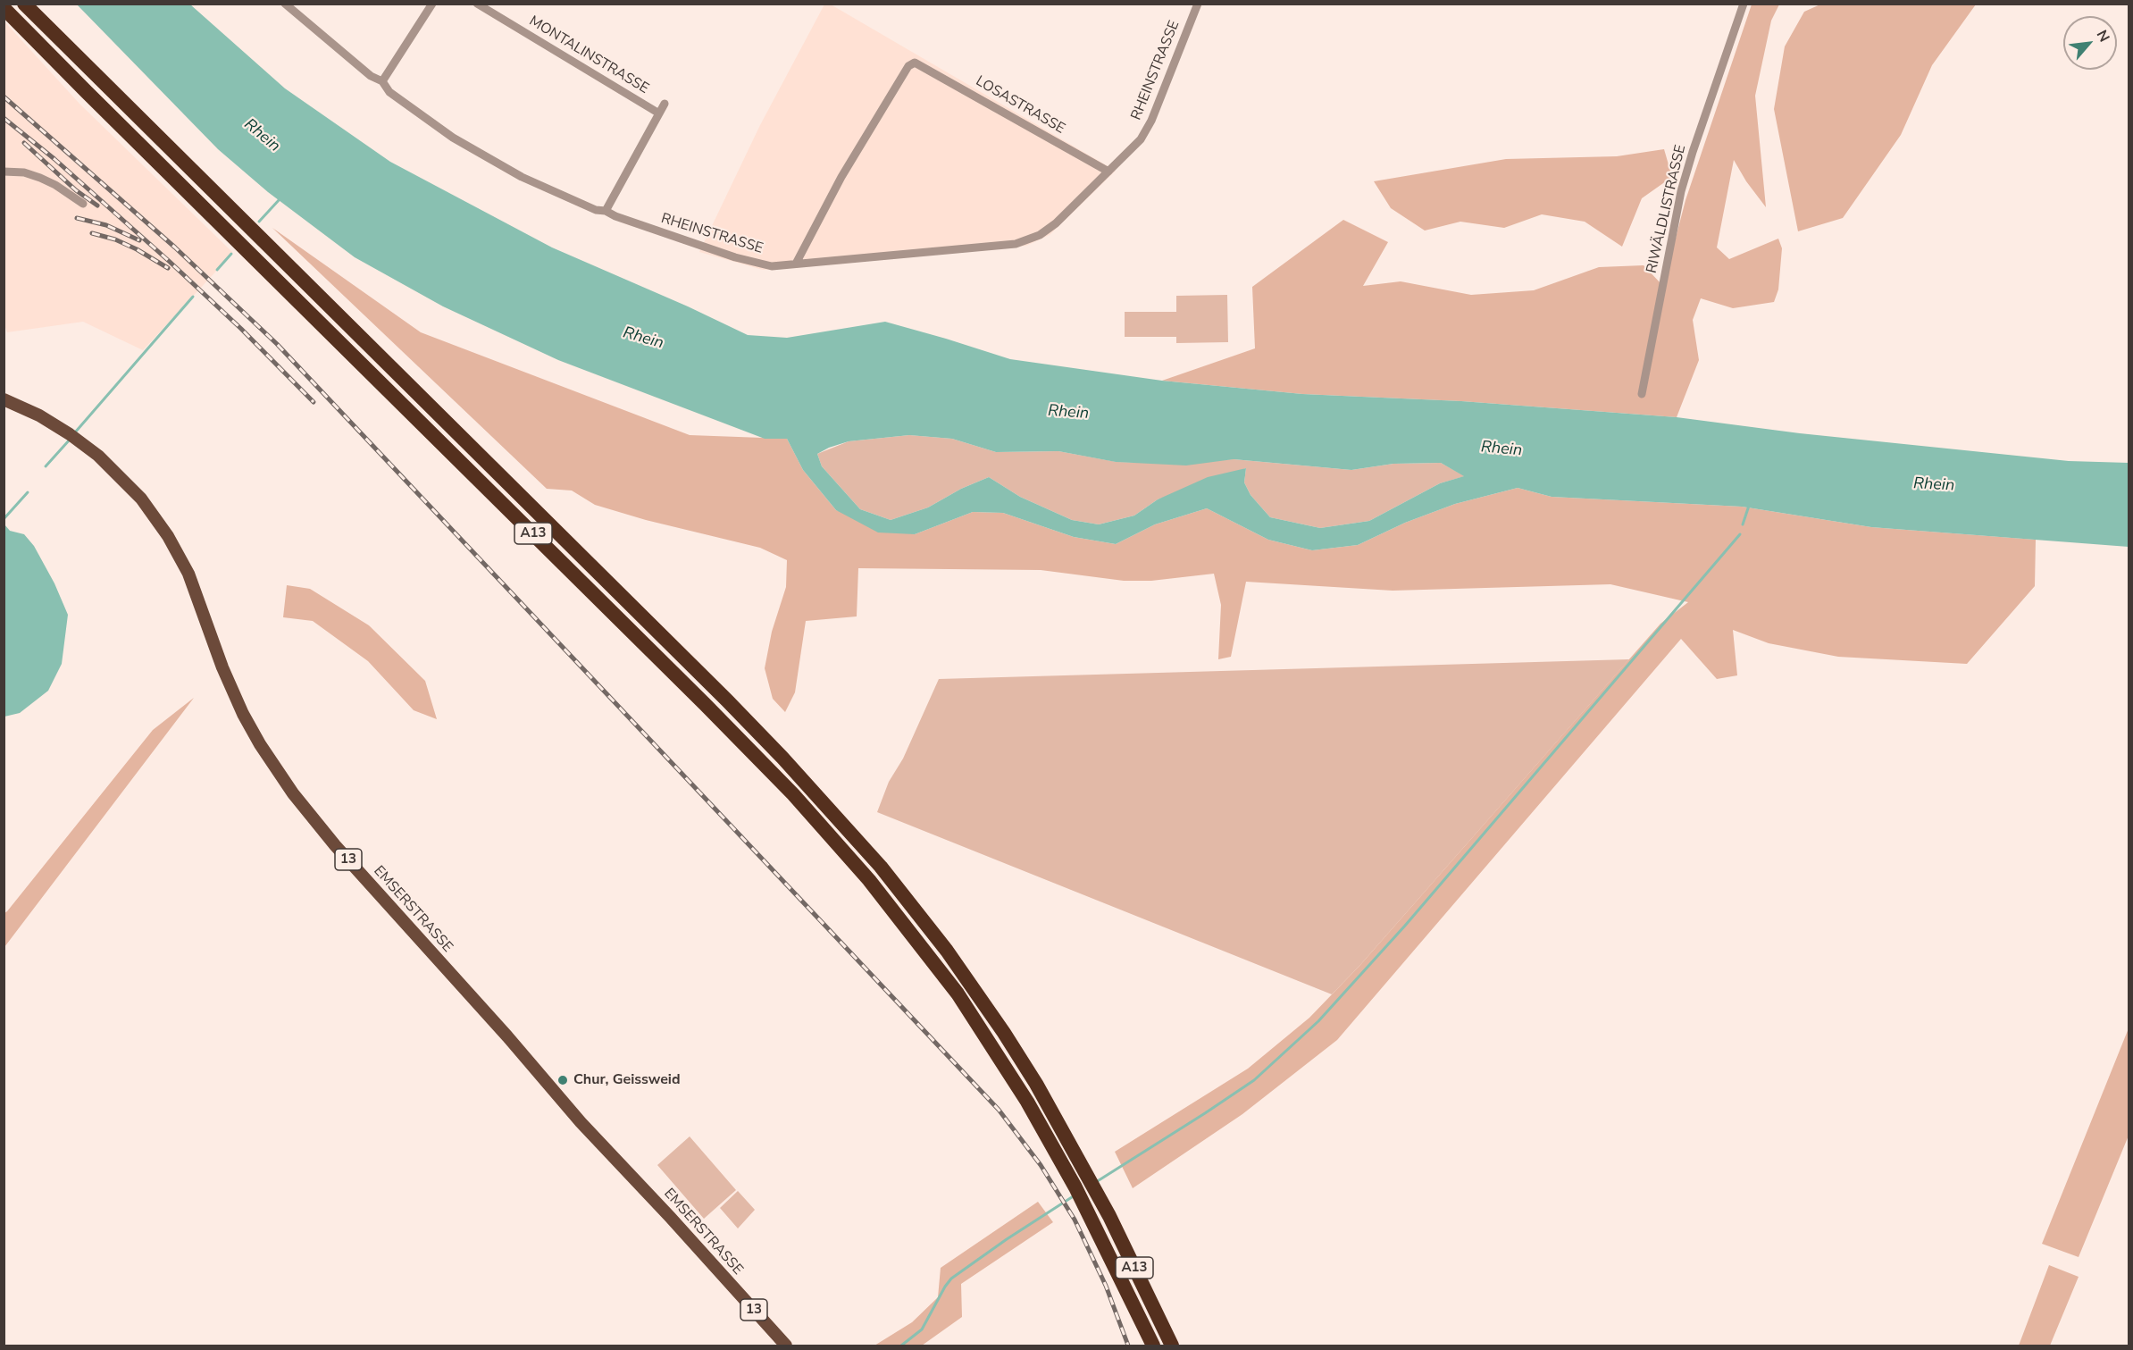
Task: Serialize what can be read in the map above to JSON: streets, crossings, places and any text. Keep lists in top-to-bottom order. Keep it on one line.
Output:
{"streets":{"highway":["A13"],"main road":["13","EMSERSTRASSE"],"street":["MONTALINSTRASSE","RHEINSTRASSE","LOSASTRASSE","RIWÄLDLISTRASSE"]},"crossings":[["RHEINSTRASSE","LOSASTRASSE"]],"water":["Rhein"],"places":["Chur, Geissweid"],"north":"top right"}
